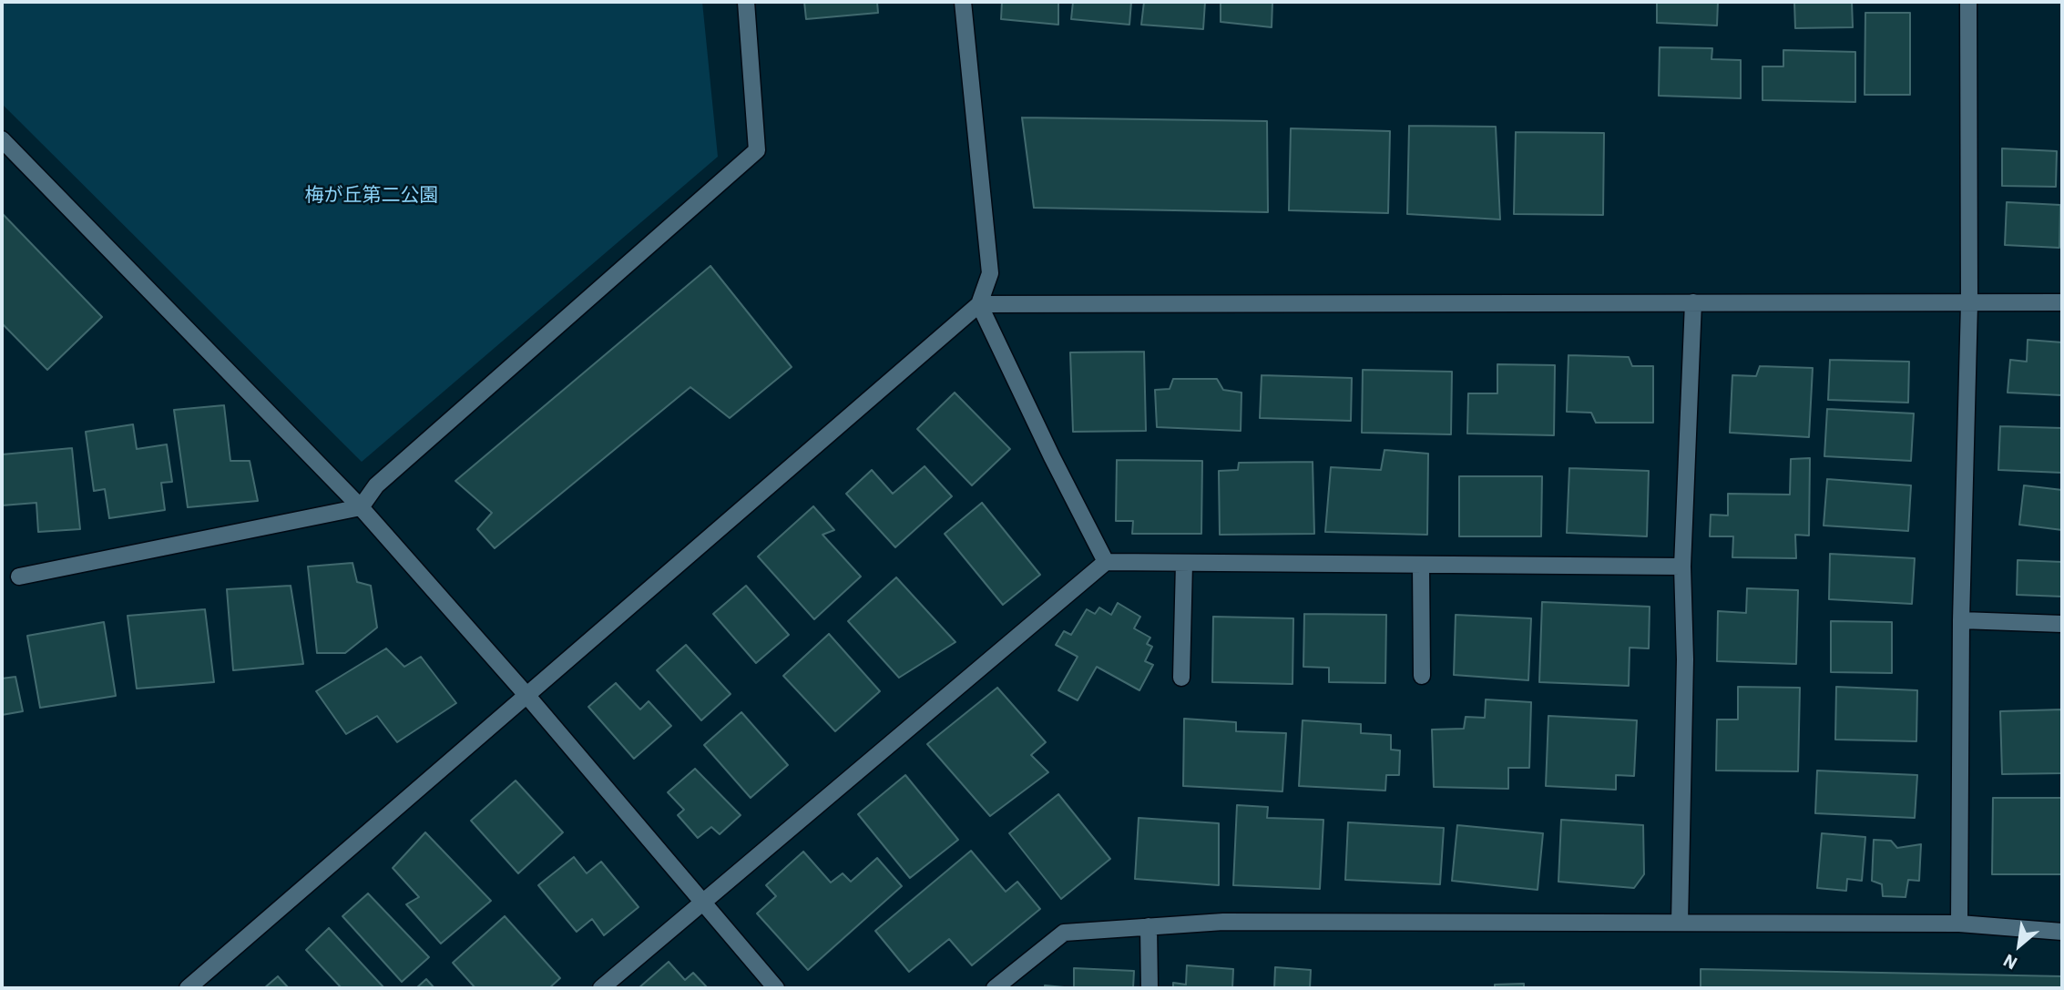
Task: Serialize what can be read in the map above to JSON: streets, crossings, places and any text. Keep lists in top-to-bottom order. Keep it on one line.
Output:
{"parks":["梅が丘第二公園"],"north":"bottom left"}
